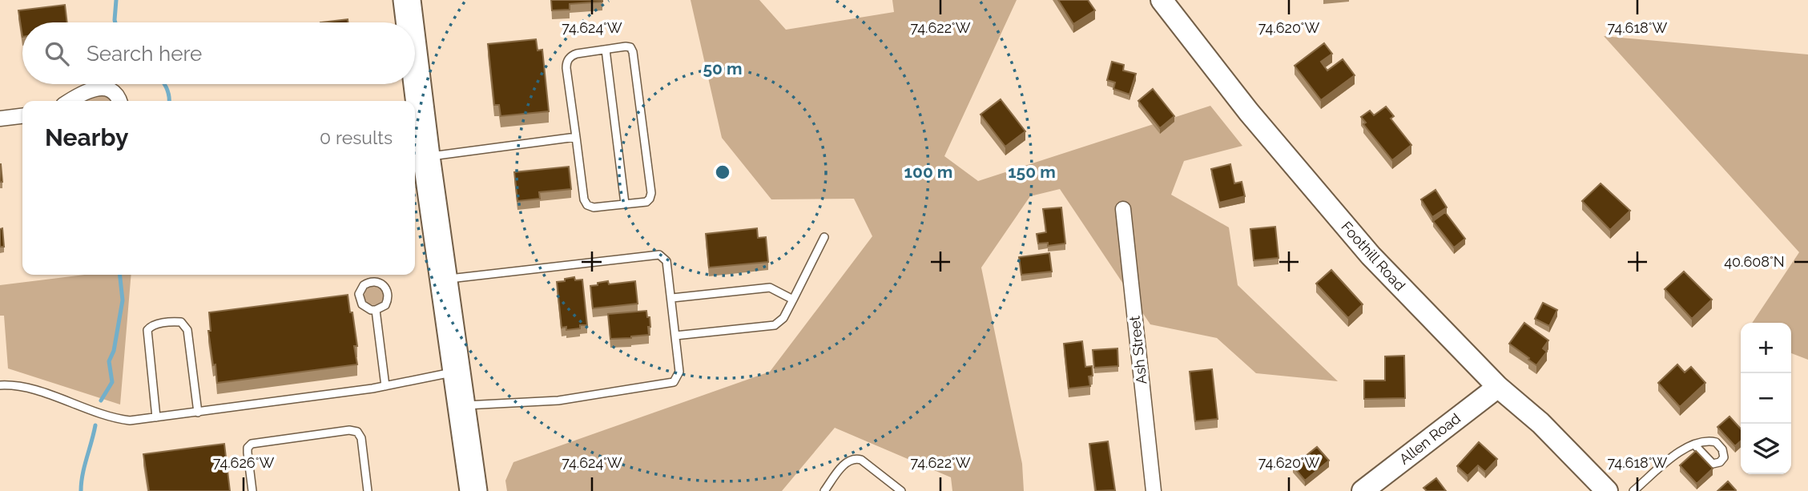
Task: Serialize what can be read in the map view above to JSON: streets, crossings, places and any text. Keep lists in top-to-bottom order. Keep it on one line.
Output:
{"streets":{"street":["Foothill Road","Ash Street","Allen Road"]},"crossings":[["Foothill Road","Allen Road"]],"page":{"search":"Search here","heading":["Nearby","0 results"],"map_buttons":["+","−"]},"coordinates":["74.624°W","74.622°W","74.620°W","74.618°W","40.608°N","74.626°W"],"rings":["50 m","100 m","150 m"]}
